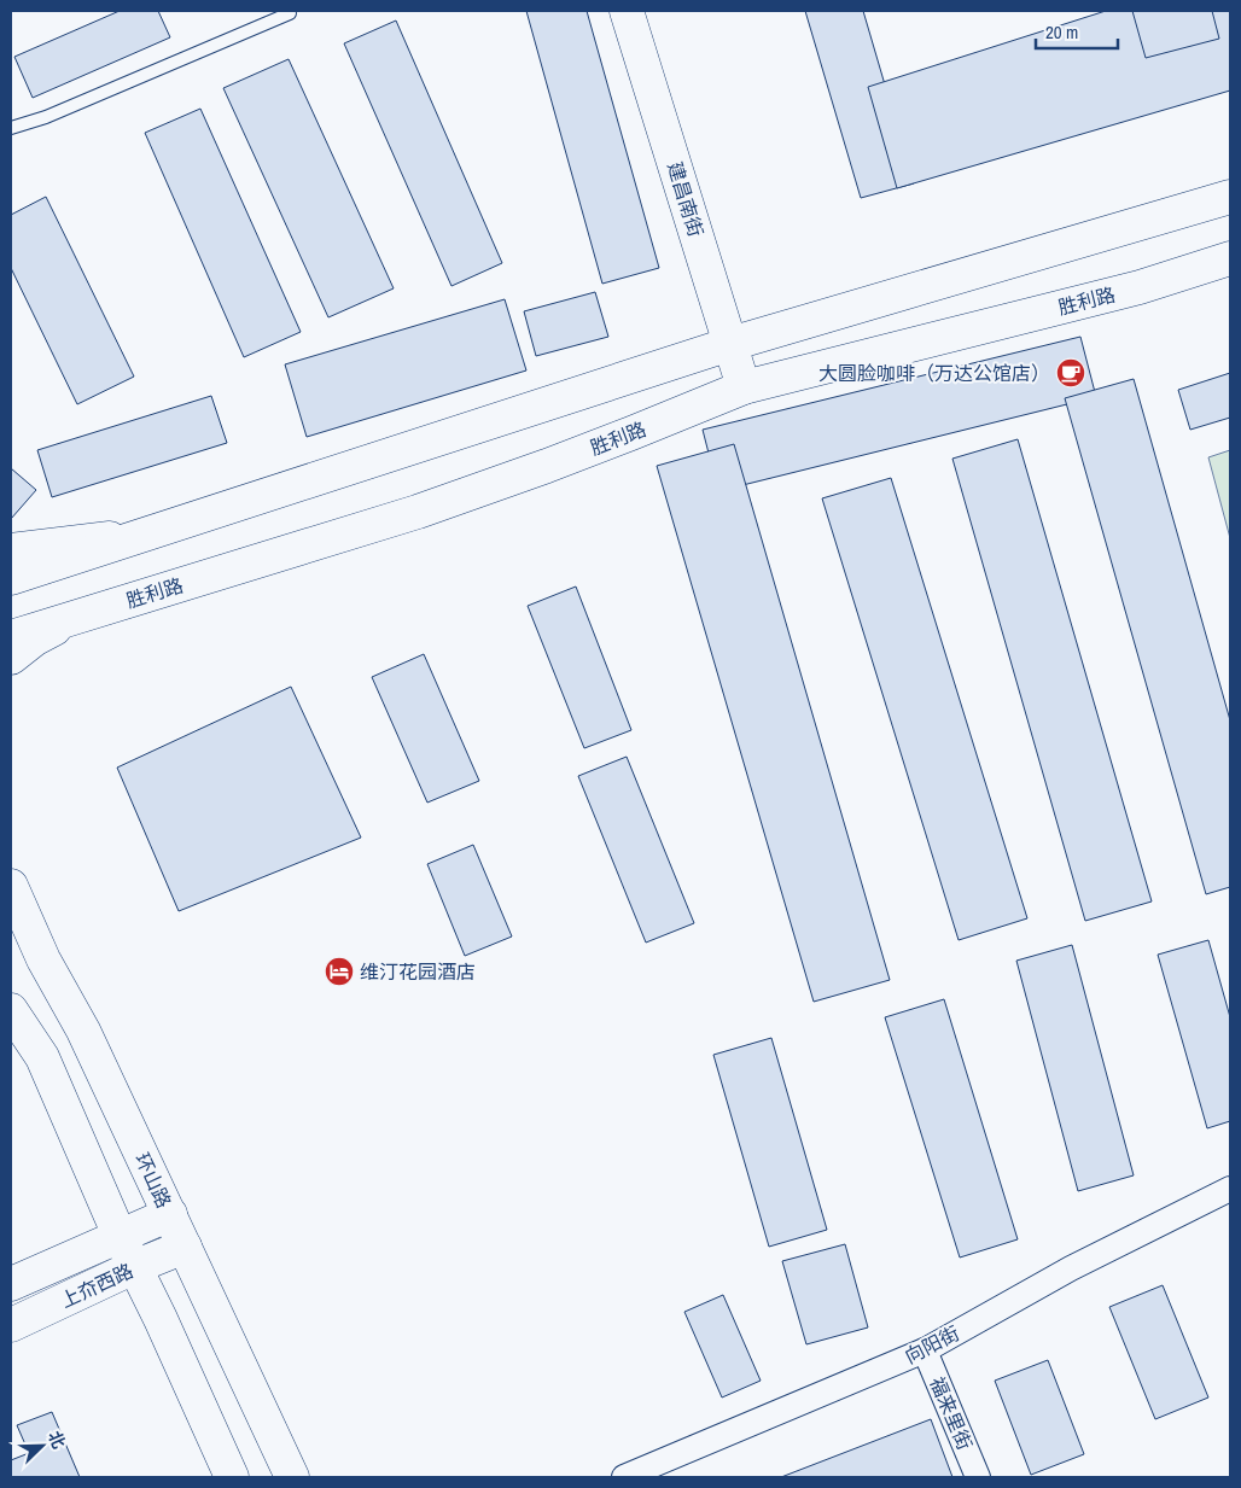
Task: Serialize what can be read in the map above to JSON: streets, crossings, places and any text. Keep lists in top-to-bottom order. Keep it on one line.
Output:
{"streets":{"main road":["建昌南街","胜利路","环山路","上夼西路"],"street":["向阳街","福来里街"]},"crossings":[["建昌南街","胜利路"],["环山路","上夼西路"],["向阳街","福来里街"]],"places":{"cafe":["大圆脸咖啡（万达公馆店）"],"hotel":["维汀花园酒店"]},"scale_bar":"20 m","north":"top right"}
